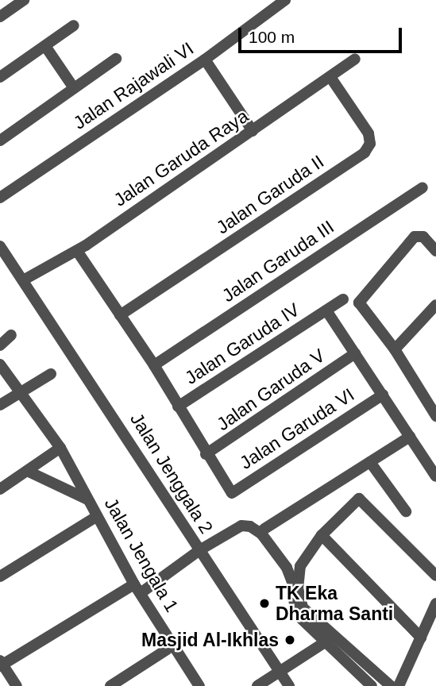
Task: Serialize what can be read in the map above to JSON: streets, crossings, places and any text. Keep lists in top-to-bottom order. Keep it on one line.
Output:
{"streets":{"street":["Jalan Rajawali VI","Jalan Garuda Raya","Jalan Garuda II","Jalan Garuda III","Jalan Garuda IV","Jalan Garuda V","Jalan Garuda VI","Jalan Jenggala 2","Jalan Jengala 1"]},"crossings":[["Jalan Garuda Raya","Jalan Garuda II"],["Jalan Garuda Raya","Jalan Jenggala 2"],["Jalan Garuda V","Jalan Garuda VI"]],"places":["TK Eka Dharma Santi","Masjid Al-Ikhlas"],"scale_bar":"100 m"}
